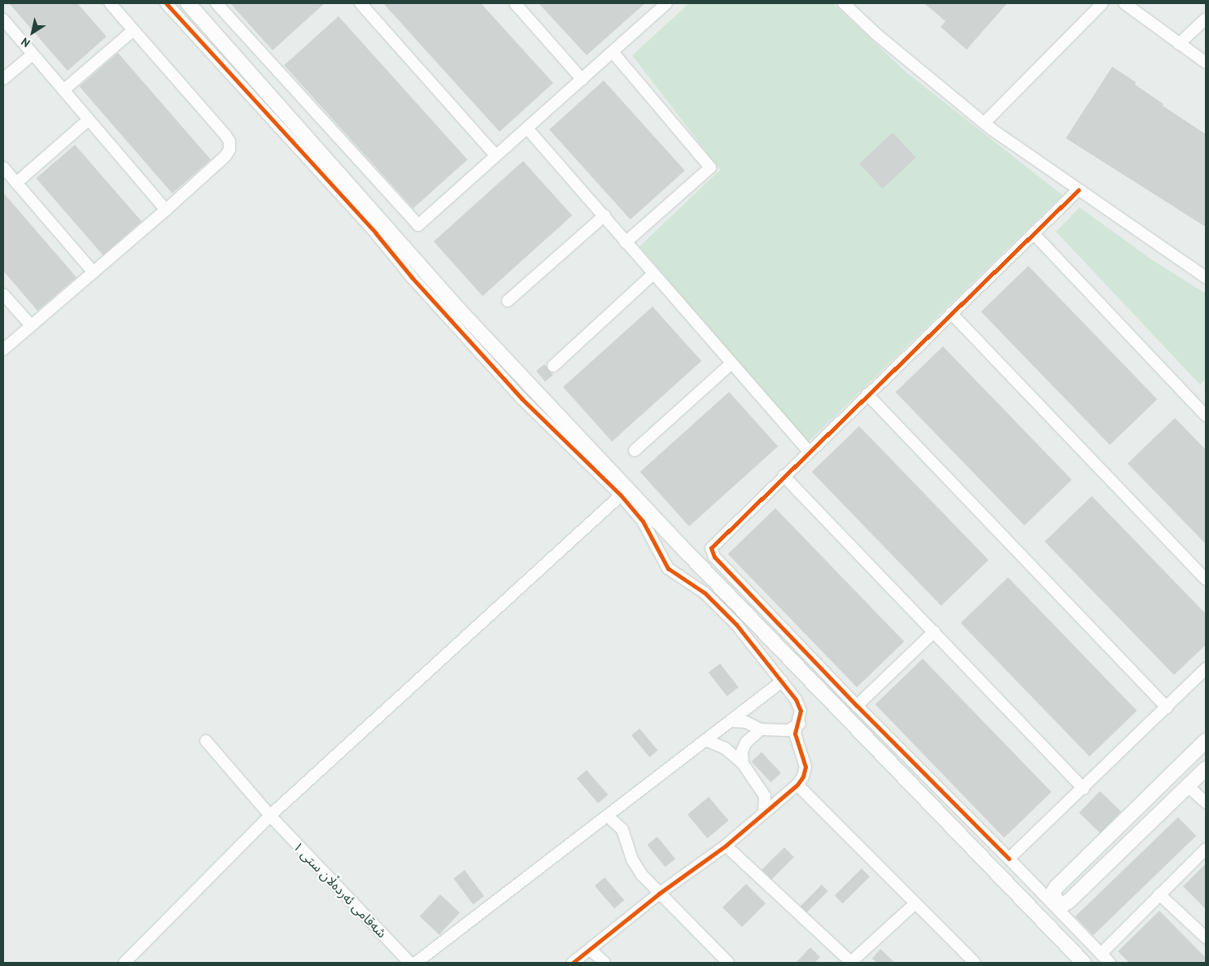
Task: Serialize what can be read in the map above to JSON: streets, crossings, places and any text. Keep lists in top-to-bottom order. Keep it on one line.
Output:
{"streets":{"street":["شەقامی ئەردەڵان ستی ١"]},"north":"bottom left"}
